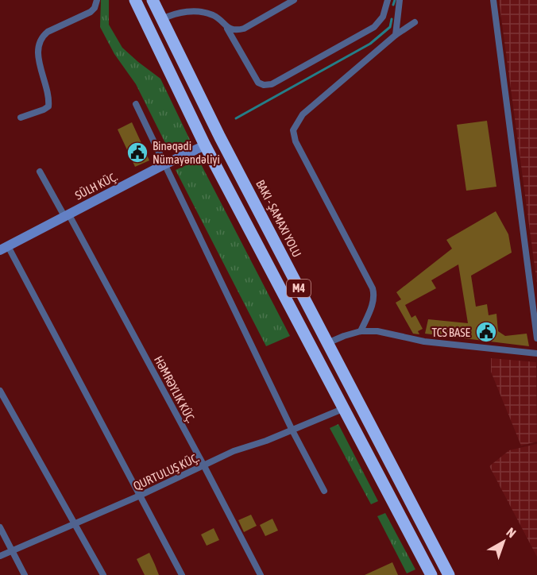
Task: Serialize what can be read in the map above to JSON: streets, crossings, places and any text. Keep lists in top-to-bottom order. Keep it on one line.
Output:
{"streets":{"highway":["M4"],"street":["SÜLH KÜÇ.","HƏMRƏYLIK KÜÇ.","QURTULUŞ KÜÇ."]},"crossings":[["SÜLH KÜÇ.","M4"],["SÜLH KÜÇ.","HƏMRƏYLIK KÜÇ."],["M4","QURTULUŞ KÜÇ."],["HƏMRƏYLIK KÜÇ.","QURTULUŞ KÜÇ."]],"places":{"public building":["Binəqədi Nümayəndəliyi","TCS BASE"]},"north":"top right"}
